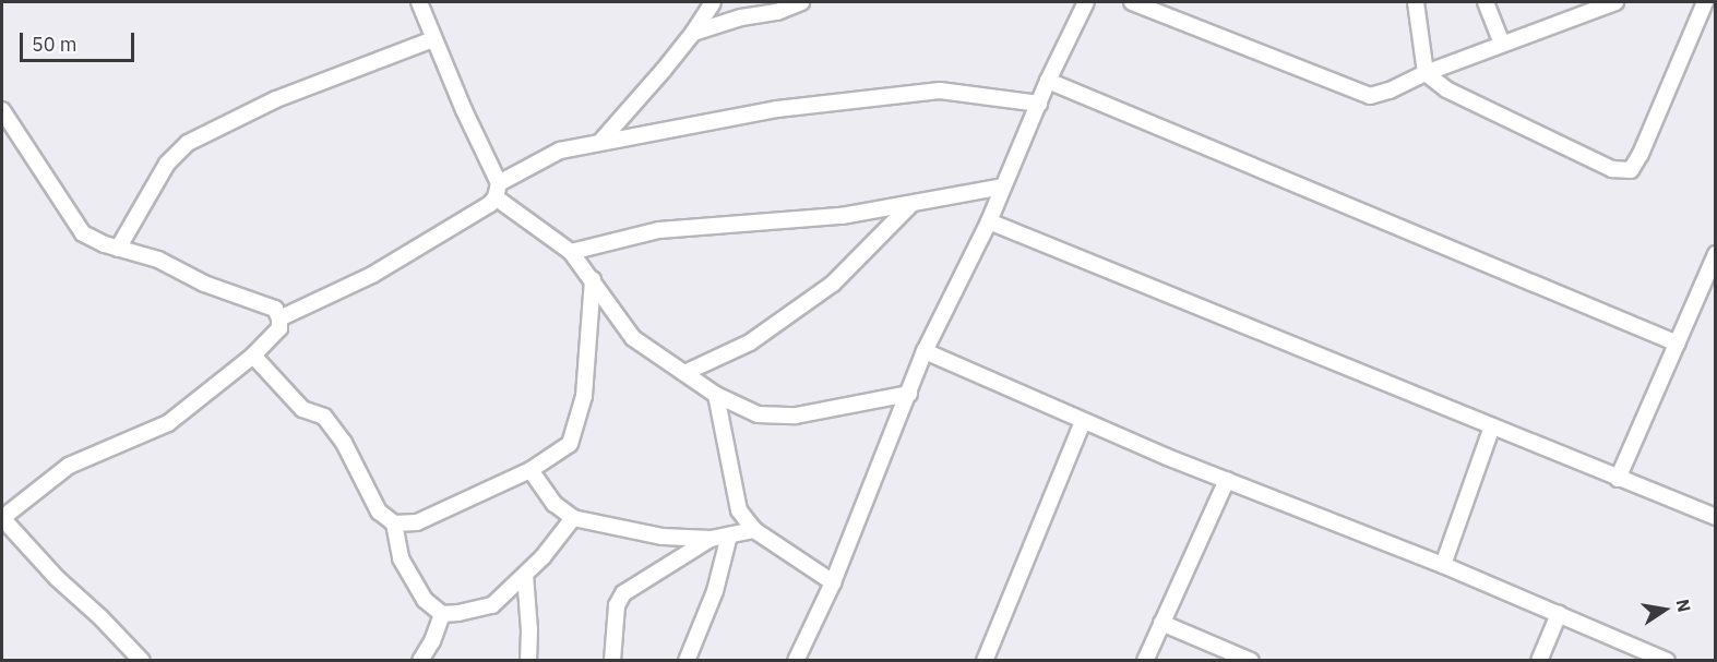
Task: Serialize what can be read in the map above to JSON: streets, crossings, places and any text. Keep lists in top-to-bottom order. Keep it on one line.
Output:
{"scale_bar":"50 m","north":"right"}
